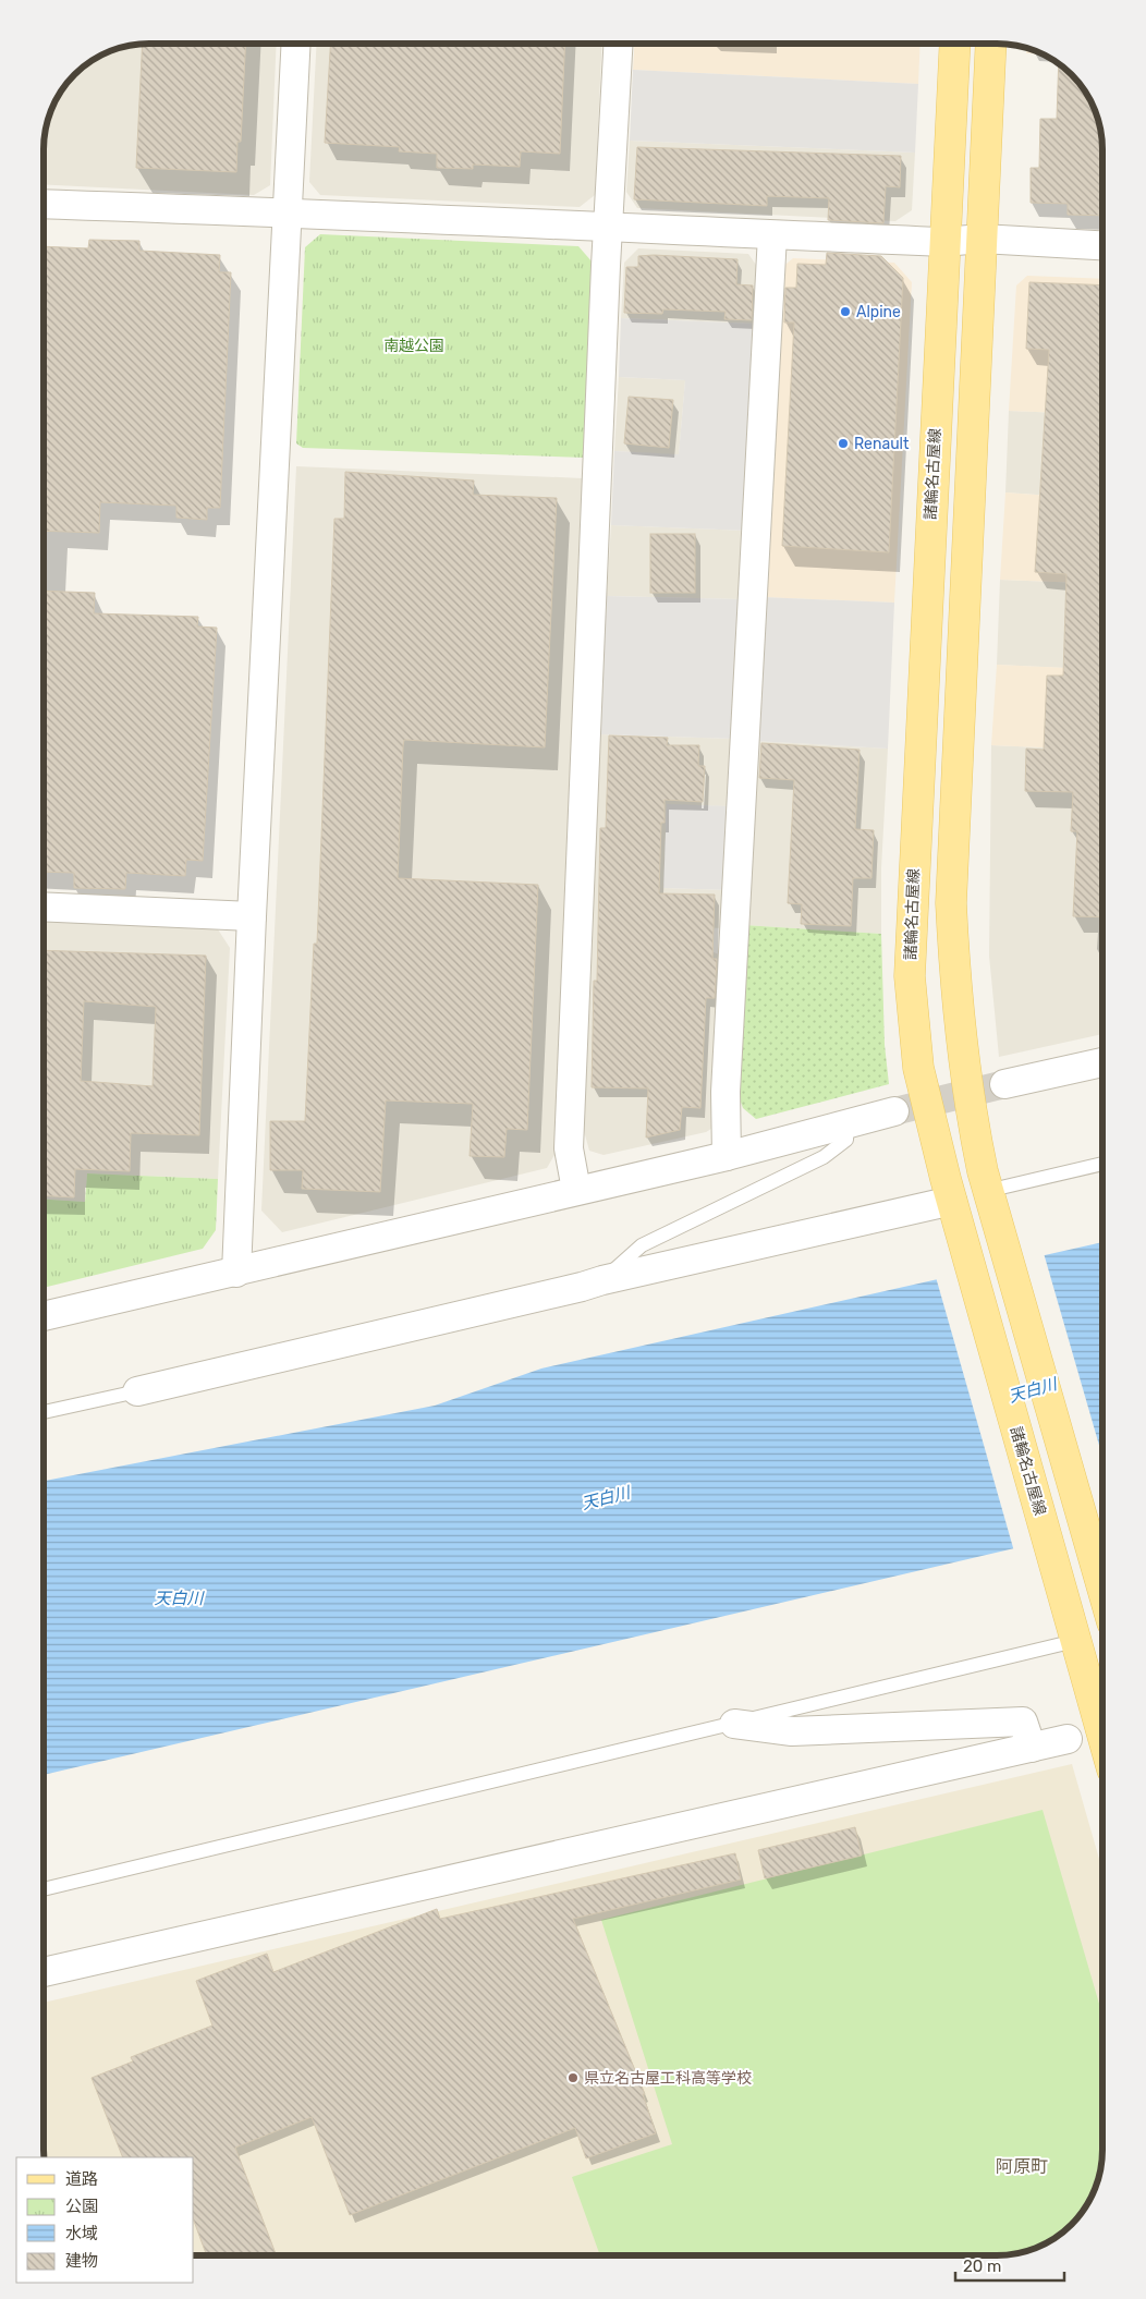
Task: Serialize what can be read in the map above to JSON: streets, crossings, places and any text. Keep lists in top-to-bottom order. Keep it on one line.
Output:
{"streets":{"main road":["諸輪名古屋線"]},"districts":["阿原町"],"water":["天白川"],"parks":["南越公園"],"places":["Alpine","Renault","県立名古屋工科高等学校"],"legend":["道路","公園","水域","建物"],"scale_bar":"20 m"}
